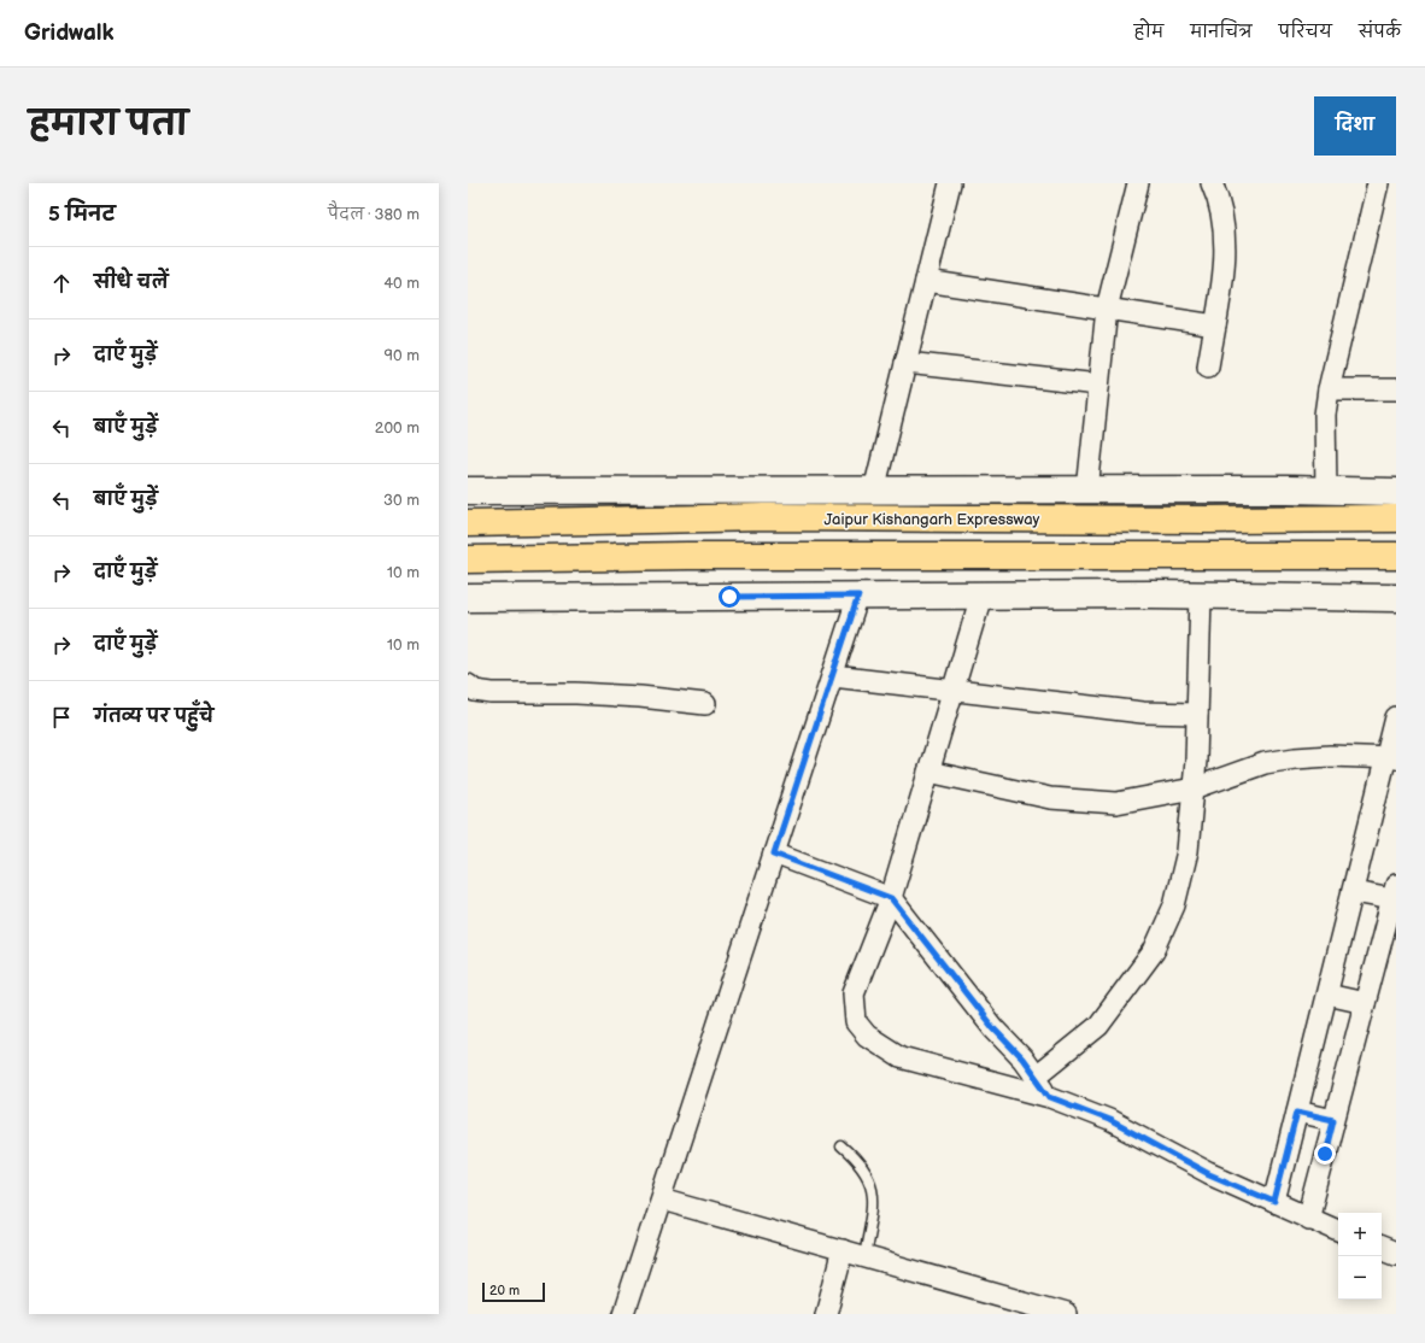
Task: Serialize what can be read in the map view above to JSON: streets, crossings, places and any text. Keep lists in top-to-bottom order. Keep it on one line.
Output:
{"streets":{"highway":["Jaipur Kishangarh Expressway"]},"scale_bar":"20 m","page":{"header":"Gridwalk","nav":["होम","मानचित्र","परिचय","संपर्क"],"title":"हमारा पता","buttons":"दिशा","heading":["5 मिनट","पैदल · 380 m"],"list":[["सीधे चलें","40 m"],["दाएँ मुड़ें","90 m"],["बाएँ मुड़ें","200 m"],["बाएँ मुड़ें","30 m"],["दाएँ मुड़ें","10 m"],["दाएँ मुड़ें","10 m"],"गंतव्य पर पहुँचे"],"map_buttons":["+","−"],"scale":"20 m"}}
